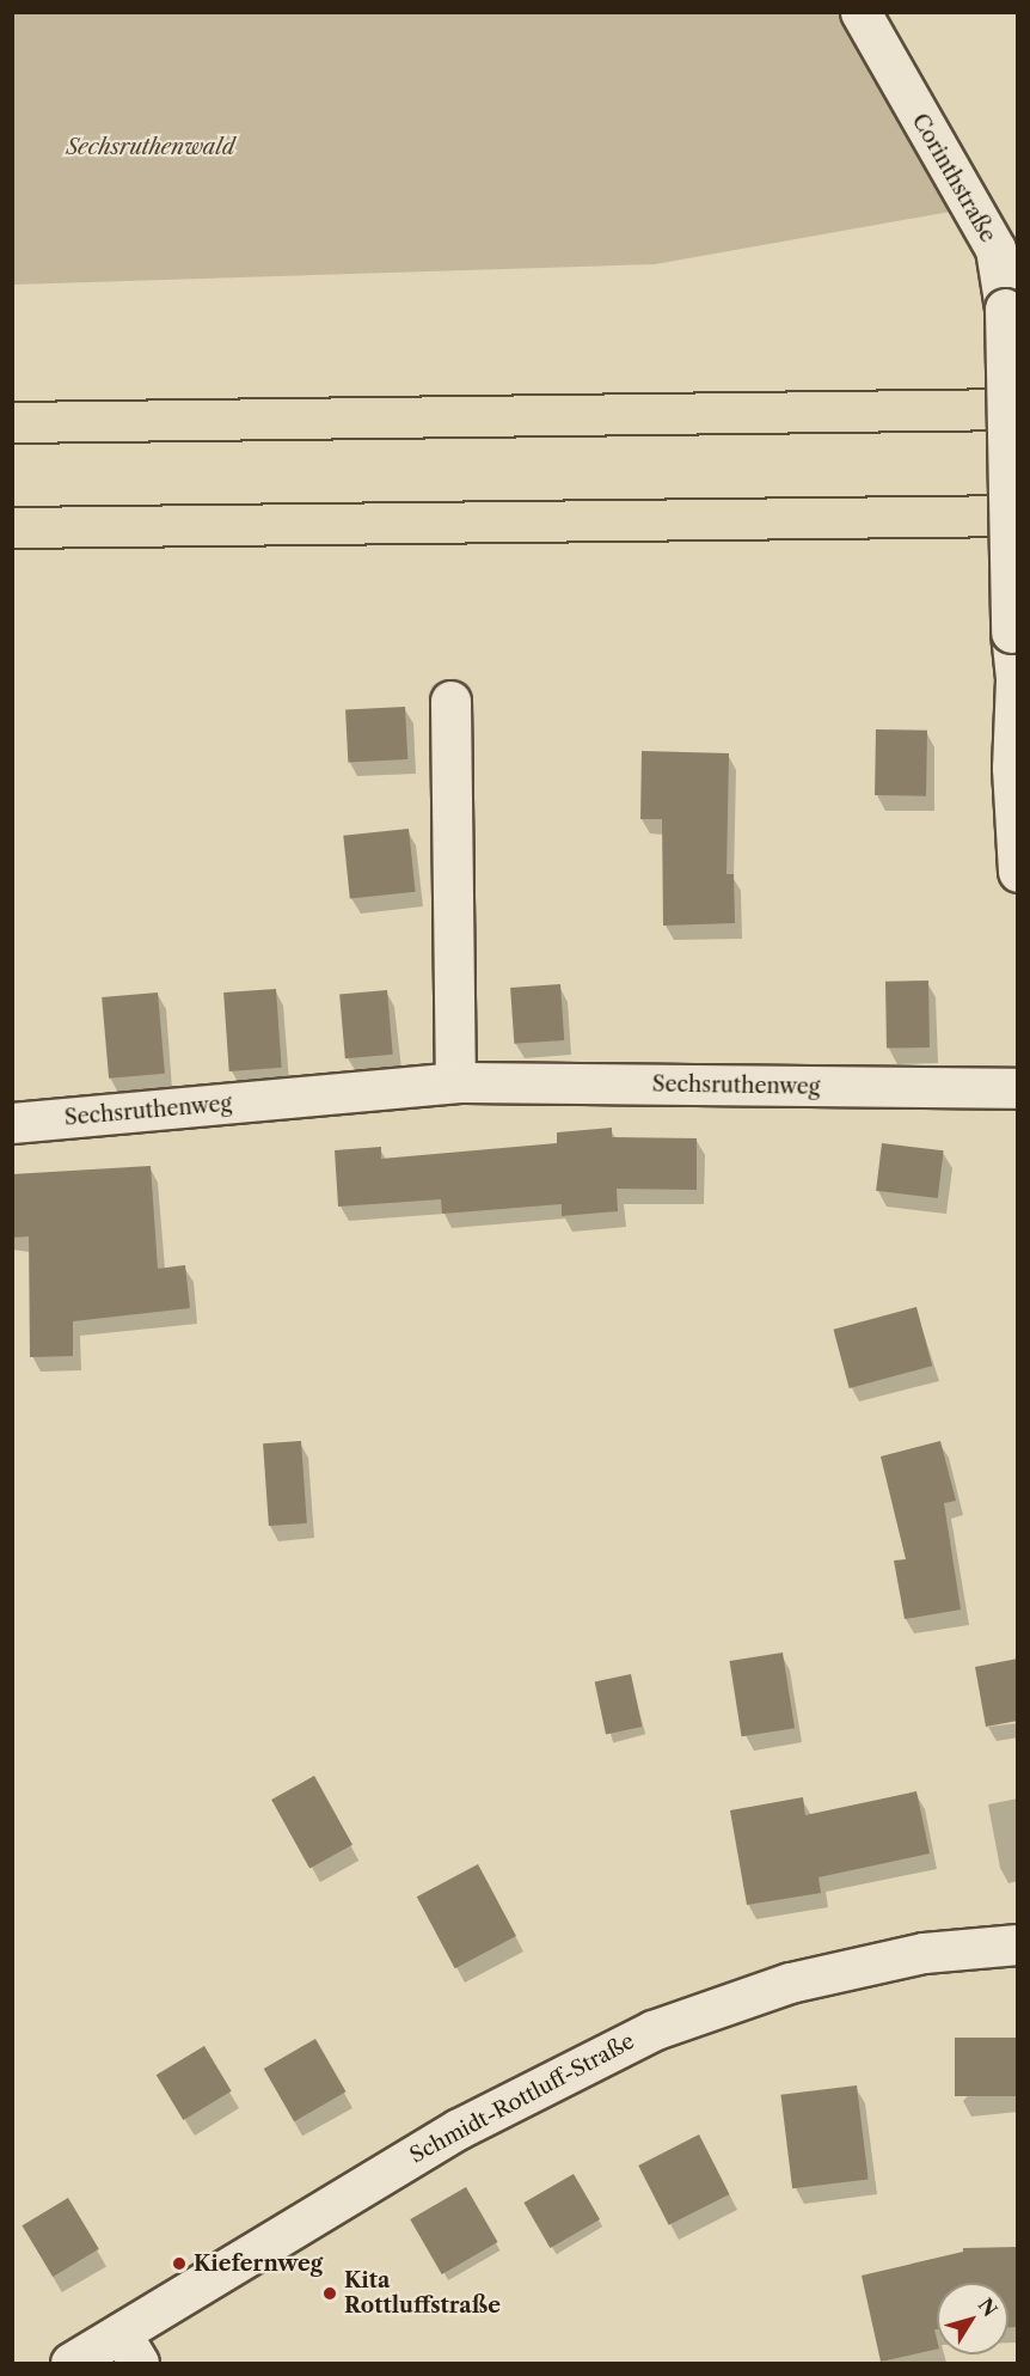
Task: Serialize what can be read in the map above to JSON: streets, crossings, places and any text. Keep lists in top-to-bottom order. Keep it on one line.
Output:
{"streets":{"street":["Corinthstraße","Sechsruthenweg","Schmidt-Rottluff-Straße"]},"parks":["Sechsruthenwald"],"places":["Kiefernweg","Kita Rottluffstraße"],"north":"top right"}
